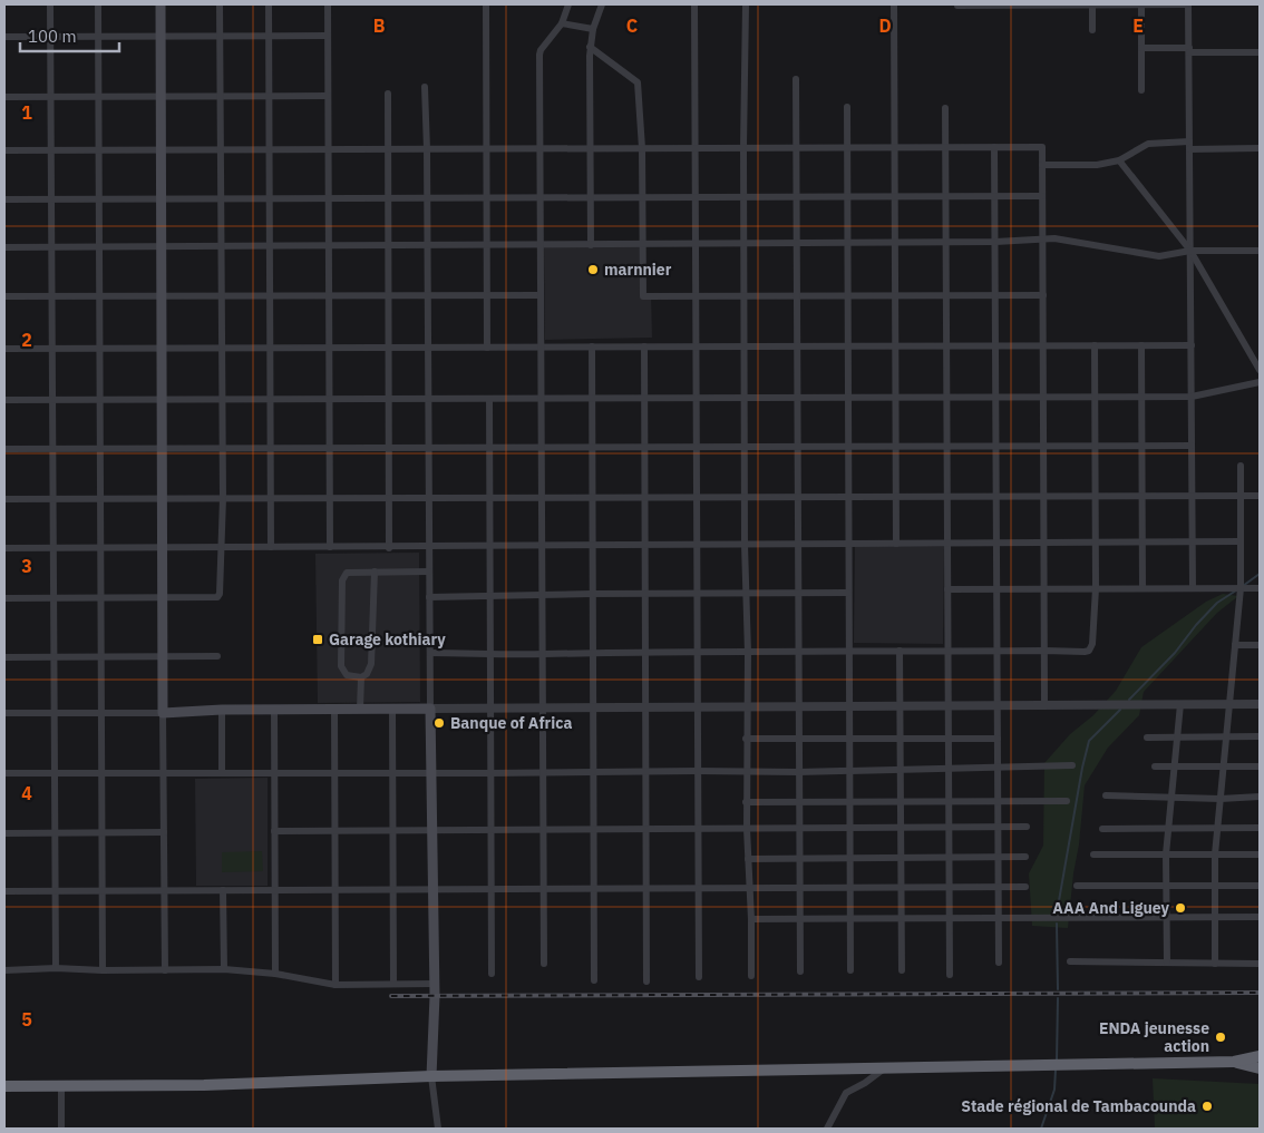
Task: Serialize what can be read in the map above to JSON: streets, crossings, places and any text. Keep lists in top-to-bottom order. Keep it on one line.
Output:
{"places":{"other":["marnnier","Banque of Africa","AAA And Liguey","ENDA jeunesse action","Stade régional de Tambacounda"],"transit":["Garage kothiary"]},"scale_bar":"100 m","grid":{"columns":["B","C","D","E"],"rows":["1","2","3","4","5"]}}
